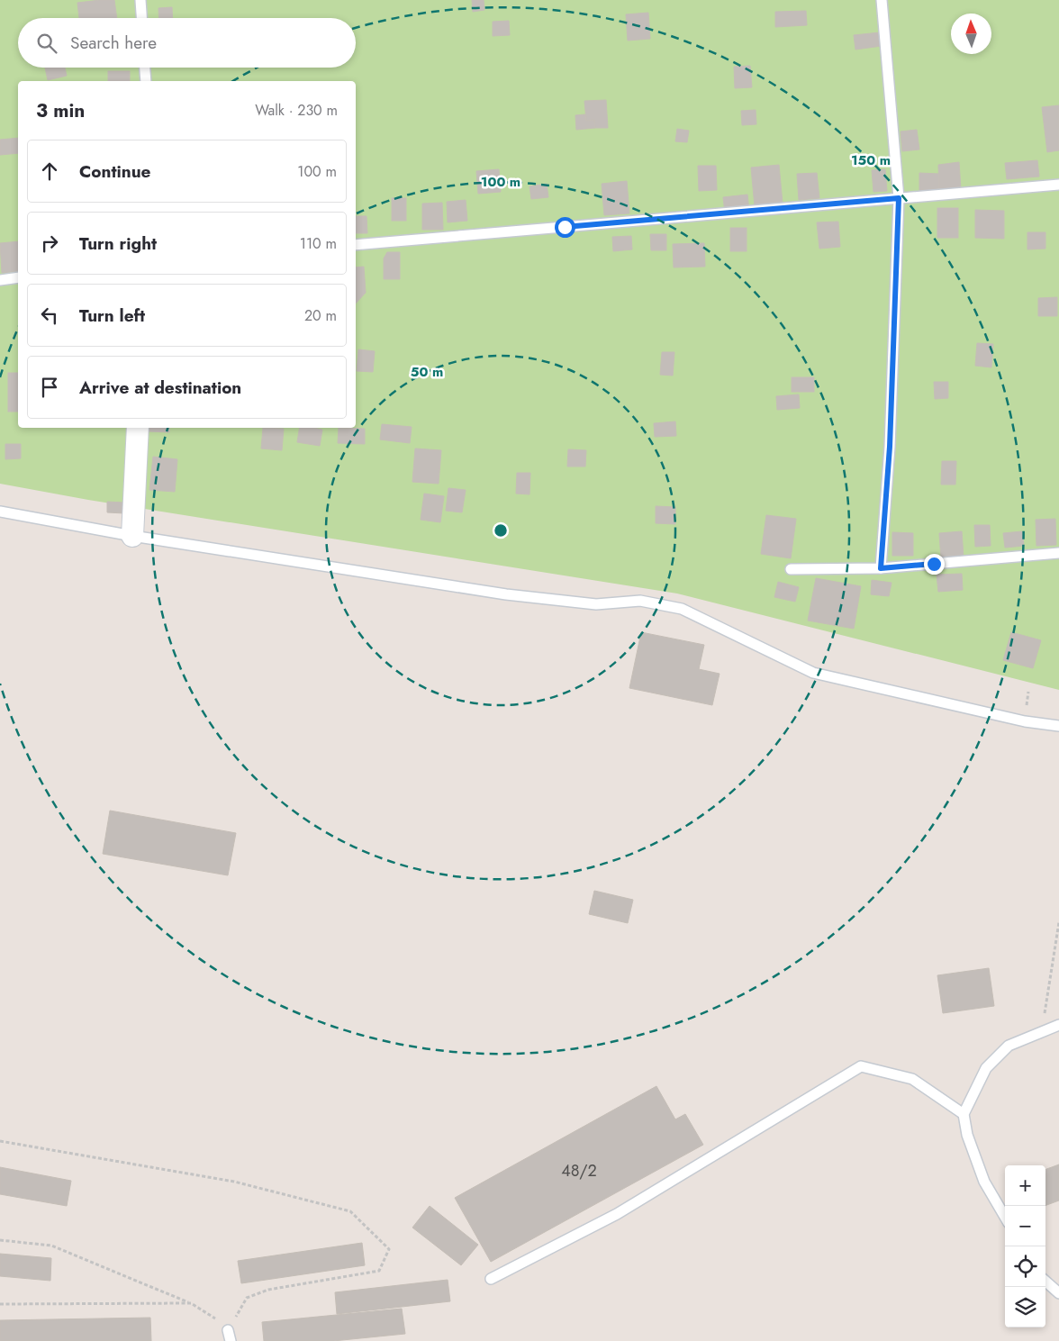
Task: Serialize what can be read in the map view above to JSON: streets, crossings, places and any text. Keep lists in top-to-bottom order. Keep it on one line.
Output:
{"house_numbers":["48/2"],"north":"top","page":{"search":"Search here","heading":["3 min","Walk · 230 m"],"list":[["Continue","100 m"],["Turn right","110 m"],["Turn left","20 m"],"Arrive at destination"],"map_buttons":["+","−"]},"rings":["150 m","100 m","50 m"]}
